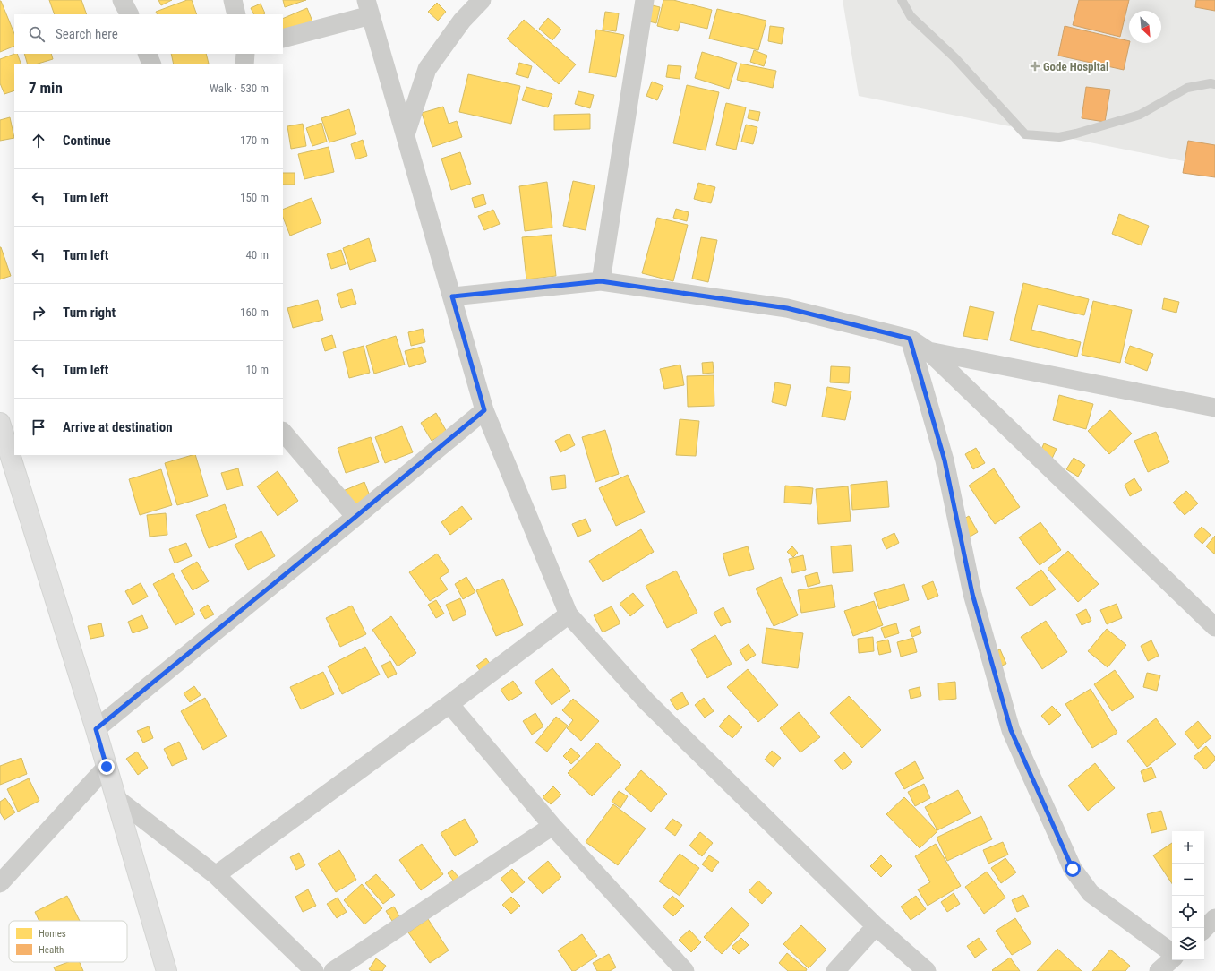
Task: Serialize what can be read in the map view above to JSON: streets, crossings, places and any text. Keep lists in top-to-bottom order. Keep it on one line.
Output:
{"places":{"health":["Gode Hospital"]},"legend":["Homes","Health"],"north":"bottom right","page":{"search":"Search here","heading":["7 min","Walk · 530 m"],"list":[["Continue","170 m"],["Turn left","150 m"],["Turn left","40 m"],["Turn right","160 m"],["Turn left","10 m"],"Arrive at destination"],"map_buttons":["+","−"]}}
